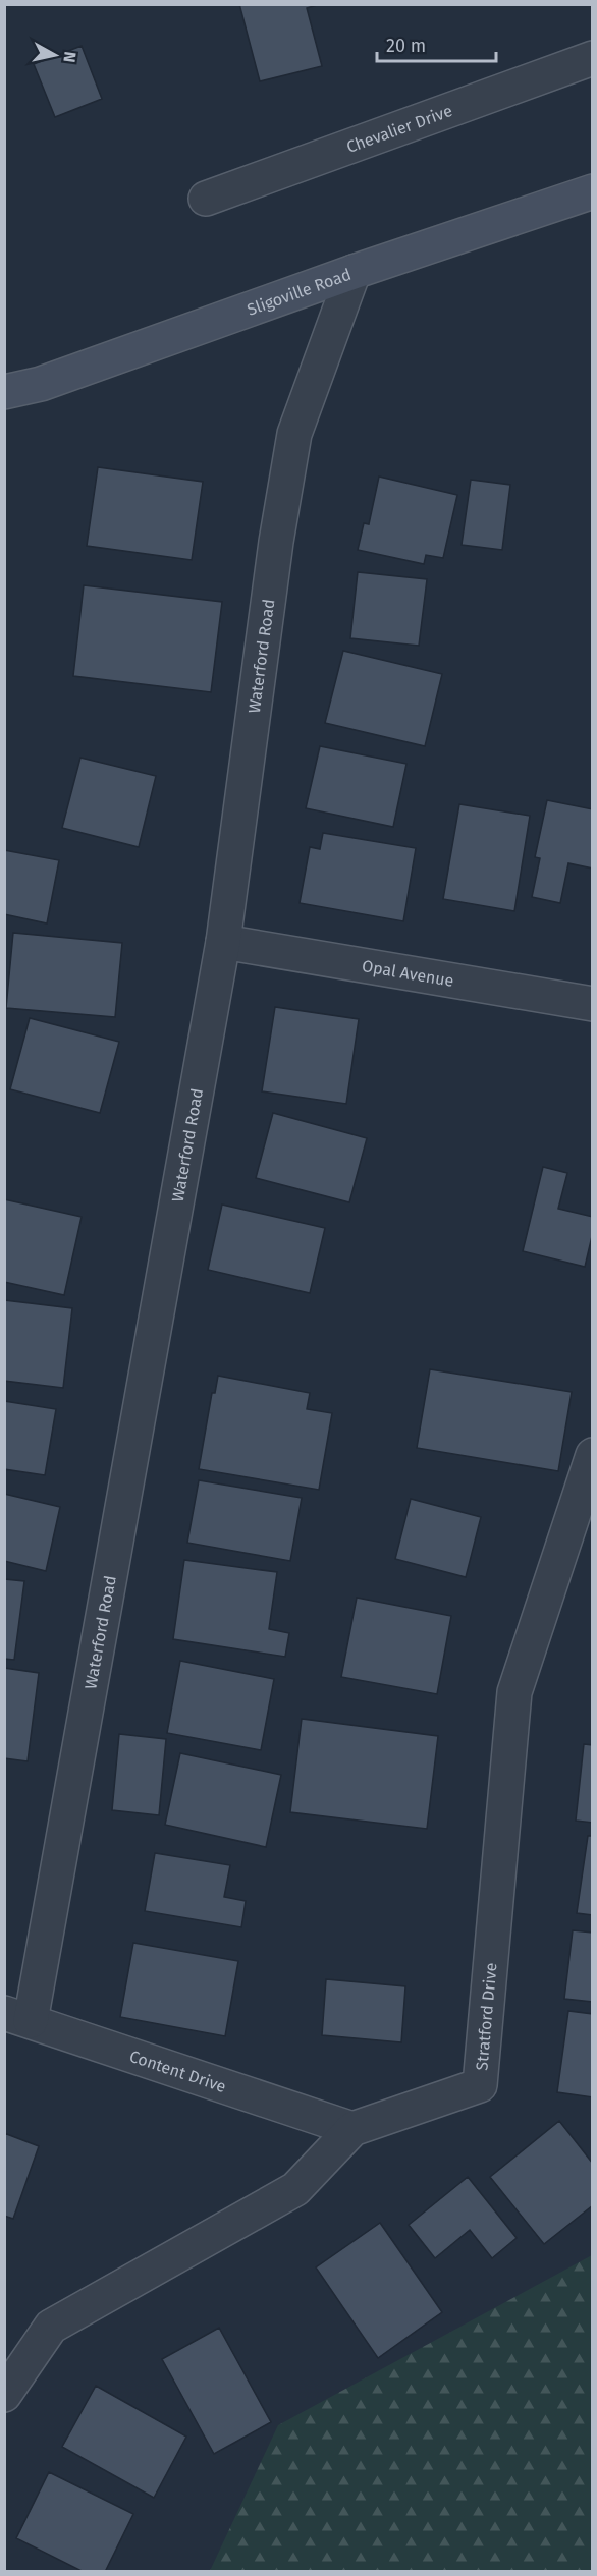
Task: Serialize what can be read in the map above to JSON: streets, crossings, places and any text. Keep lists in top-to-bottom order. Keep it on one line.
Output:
{"streets":{"street":["Chevalier Drive","Sligoville Road","Waterford Road","Opal Avenue","Stratford Drive","Content Drive"]},"crossings":[["Sligoville Road","Waterford Road"],["Waterford Road","Opal Avenue"],["Waterford Road","Content Drive"],["Stratford Drive","Content Drive"]],"scale_bar":"20 m","north":"right"}
